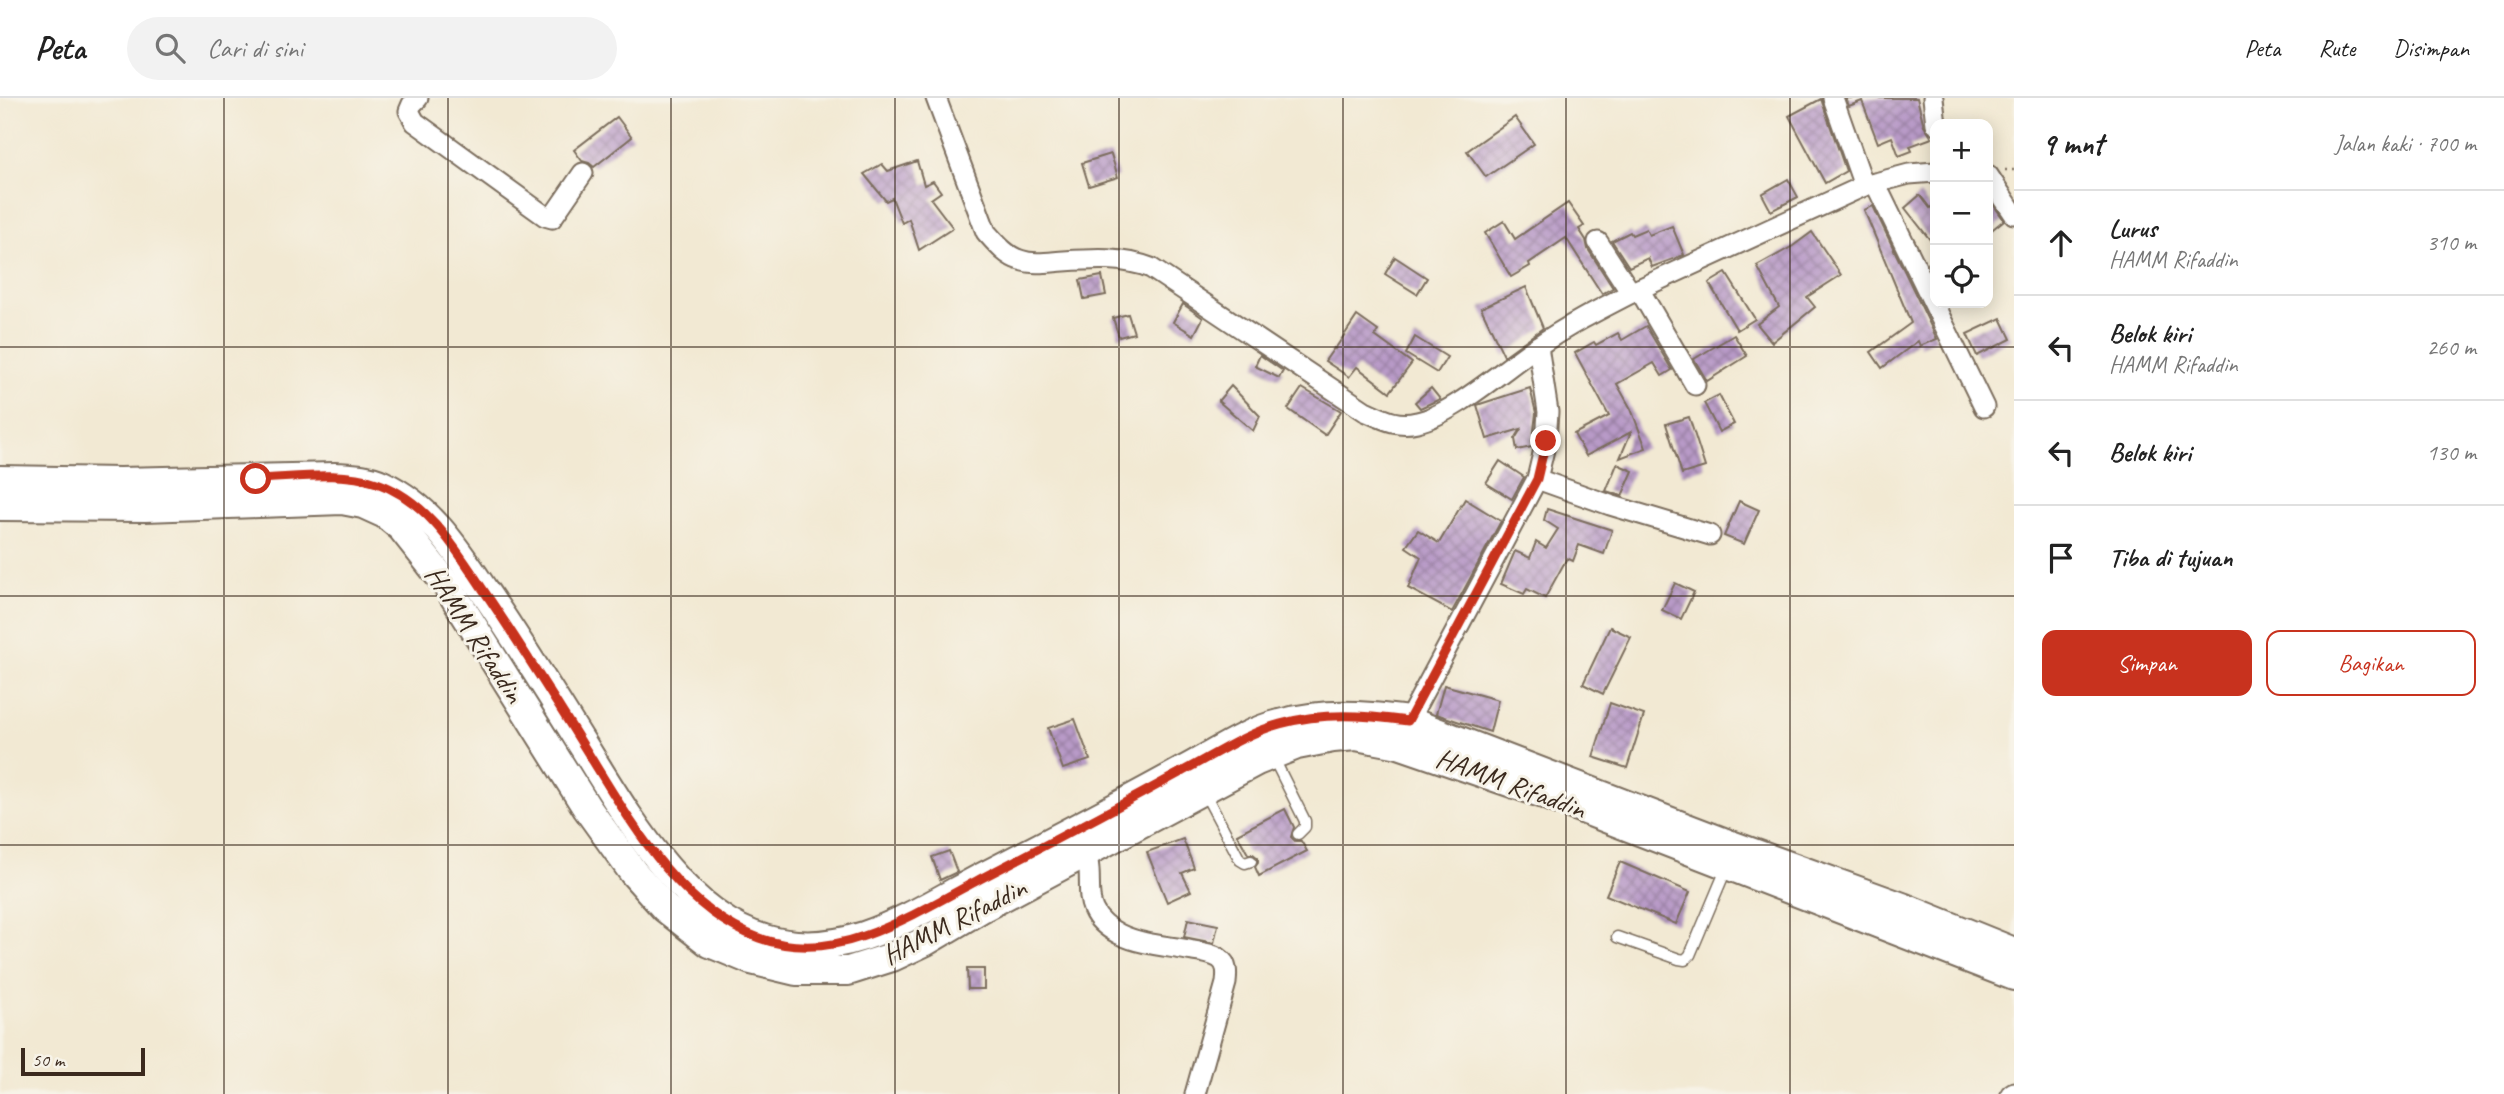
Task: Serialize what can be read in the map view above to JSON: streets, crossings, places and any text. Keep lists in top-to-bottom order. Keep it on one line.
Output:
{"streets":{"main road":["HAMM Rifaddin"]},"scale_bar":"50 m","page":{"header":"Peta","search":"Cari di sini","nav":["Peta","Rute","Disimpan"],"heading":["9 mnt","Jalan kaki · 700 m"],"map_buttons":["+","−"],"list":[["Lurus","HAMM Rifaddin","310 m"],["Belok kiri","HAMM Rifaddin","260 m"],["Belok kiri","130 m"],"Tiba di tujuan"],"buttons":["Simpan","Bagikan"],"scale":"50 m"}}
